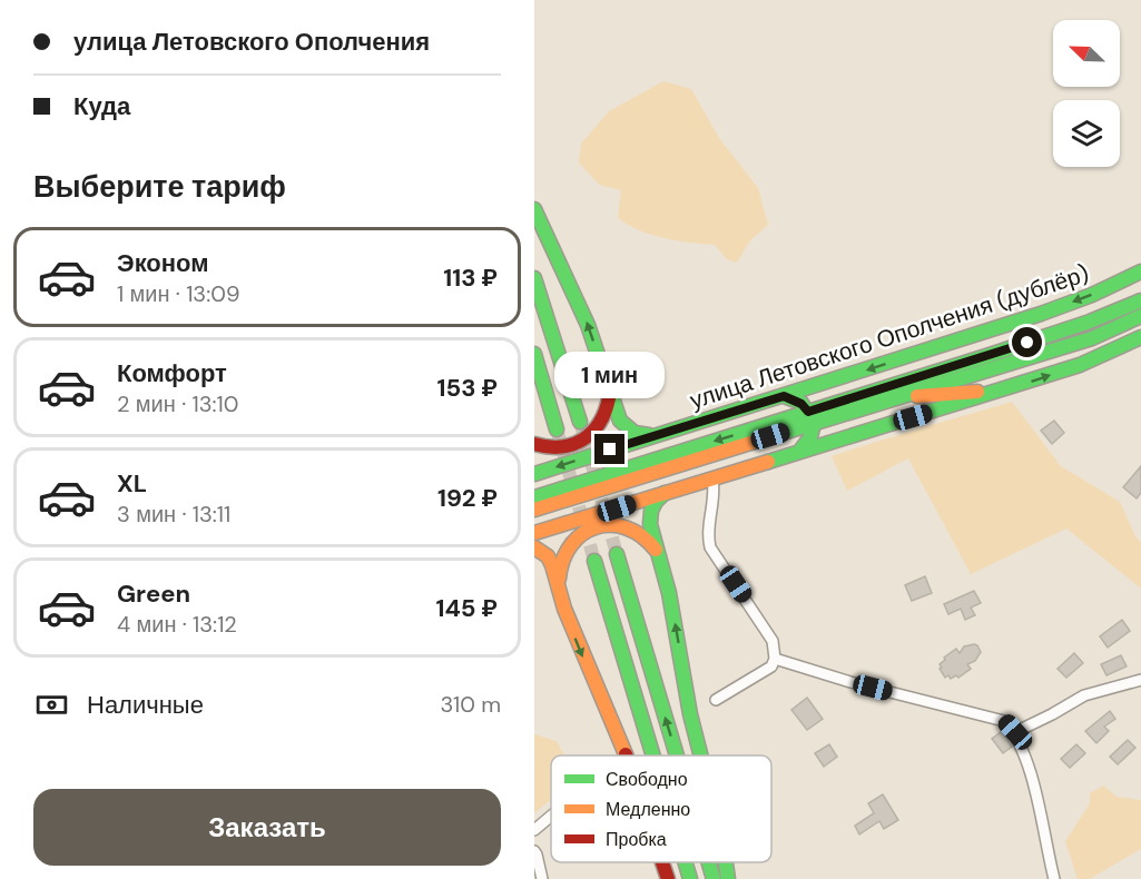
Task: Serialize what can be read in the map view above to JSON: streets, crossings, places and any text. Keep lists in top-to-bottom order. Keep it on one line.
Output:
{"streets":{"street":["улица Летовского Ополчения (дублёр)"]},"legend":["Свободно","Медленно","Пробка"],"north":"top left","page":{"banner":["улица Летовского Ополчения","Куда"],"heading":"Выберите тариф","list":[{"name":"Эконом","note":"1 мин · 13:09","value":"113 ₽"},{"name":"Комфорт","note":"2 мин · 13:10","value":"153 ₽"},{"name":"XL","note":"3 мин · 13:11","value":"192 ₽"},{"name":"Green","note":"4 мин · 13:12","value":"145 ₽"}],"bubble":"1 мин","pay":["Наличные","310 m"],"buttons":"Заказать"}}
